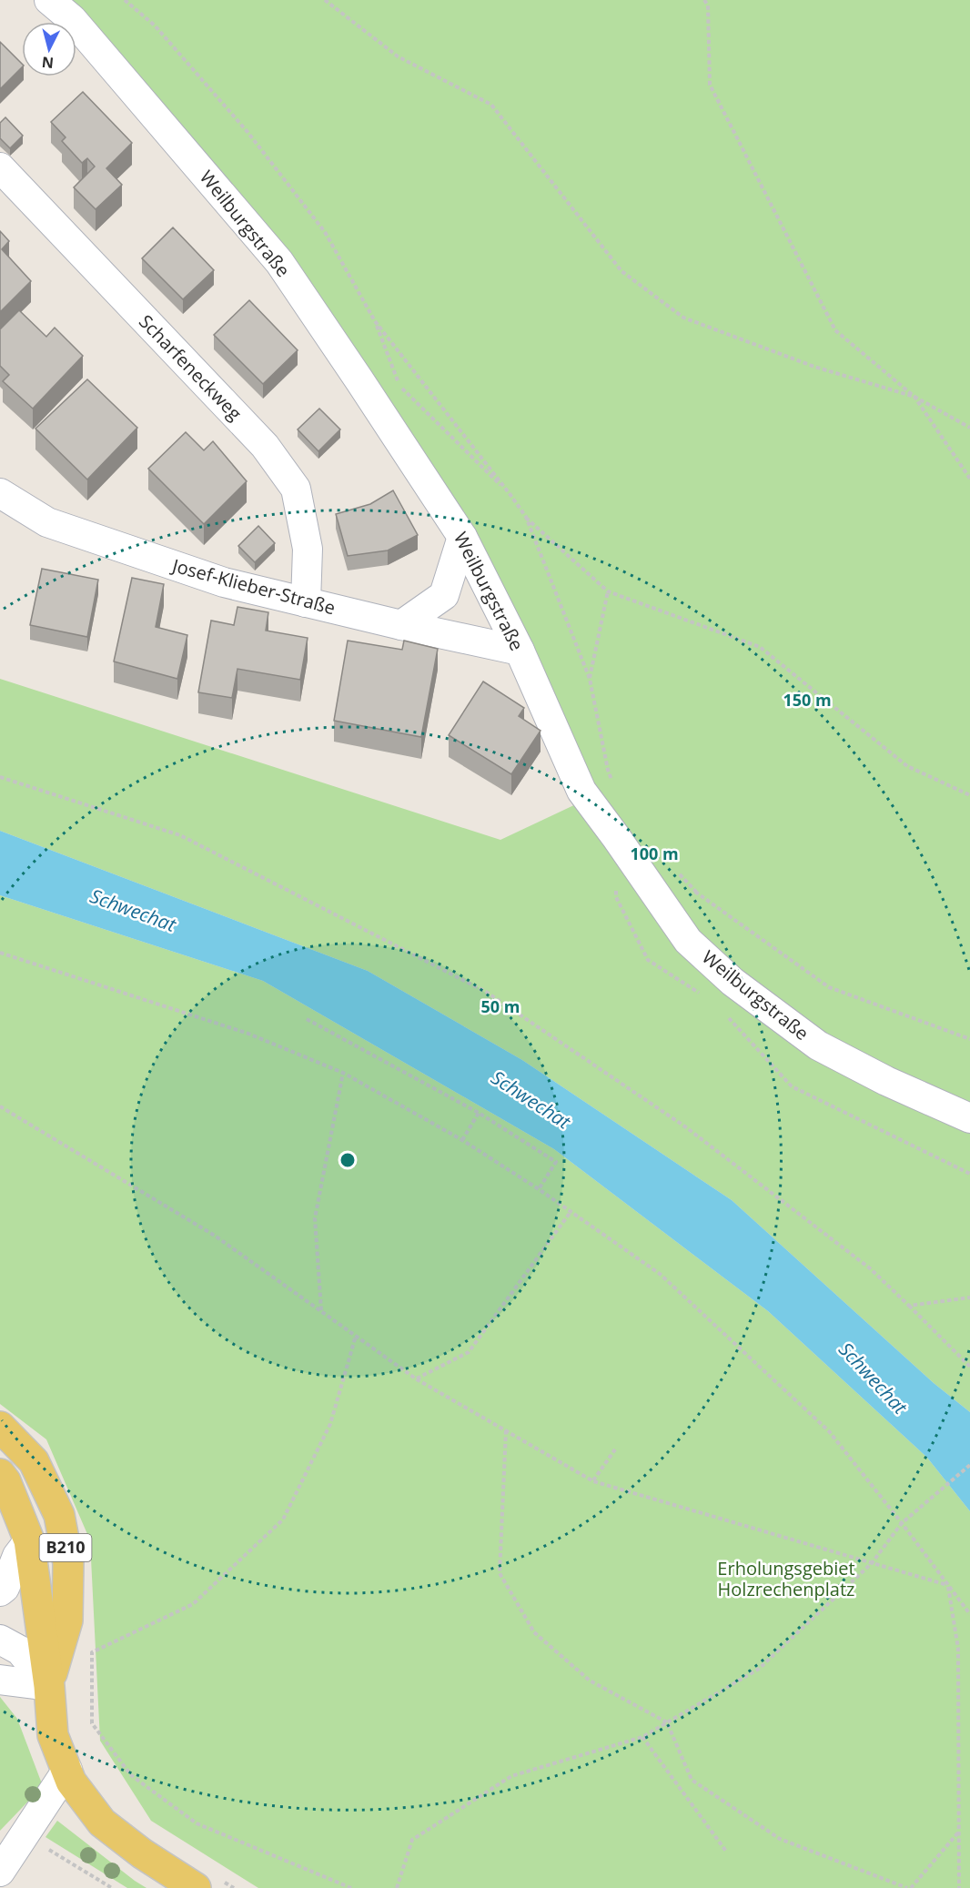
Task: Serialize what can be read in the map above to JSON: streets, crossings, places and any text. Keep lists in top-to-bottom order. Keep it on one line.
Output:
{"streets":{"main road":["B210"],"street":["Weilburgstraße","Scharfeneckweg","Josef-Klieber-Straße"]},"crossings":[["Weilburgstraße","Josef-Klieber-Straße"],["Scharfeneckweg","Josef-Klieber-Straße"]],"water":["Schwechat"],"parks":["Erholungsgebiet Holzrechenplatz"],"north":"bottom","rings":["150 m","100 m","50 m"]}
